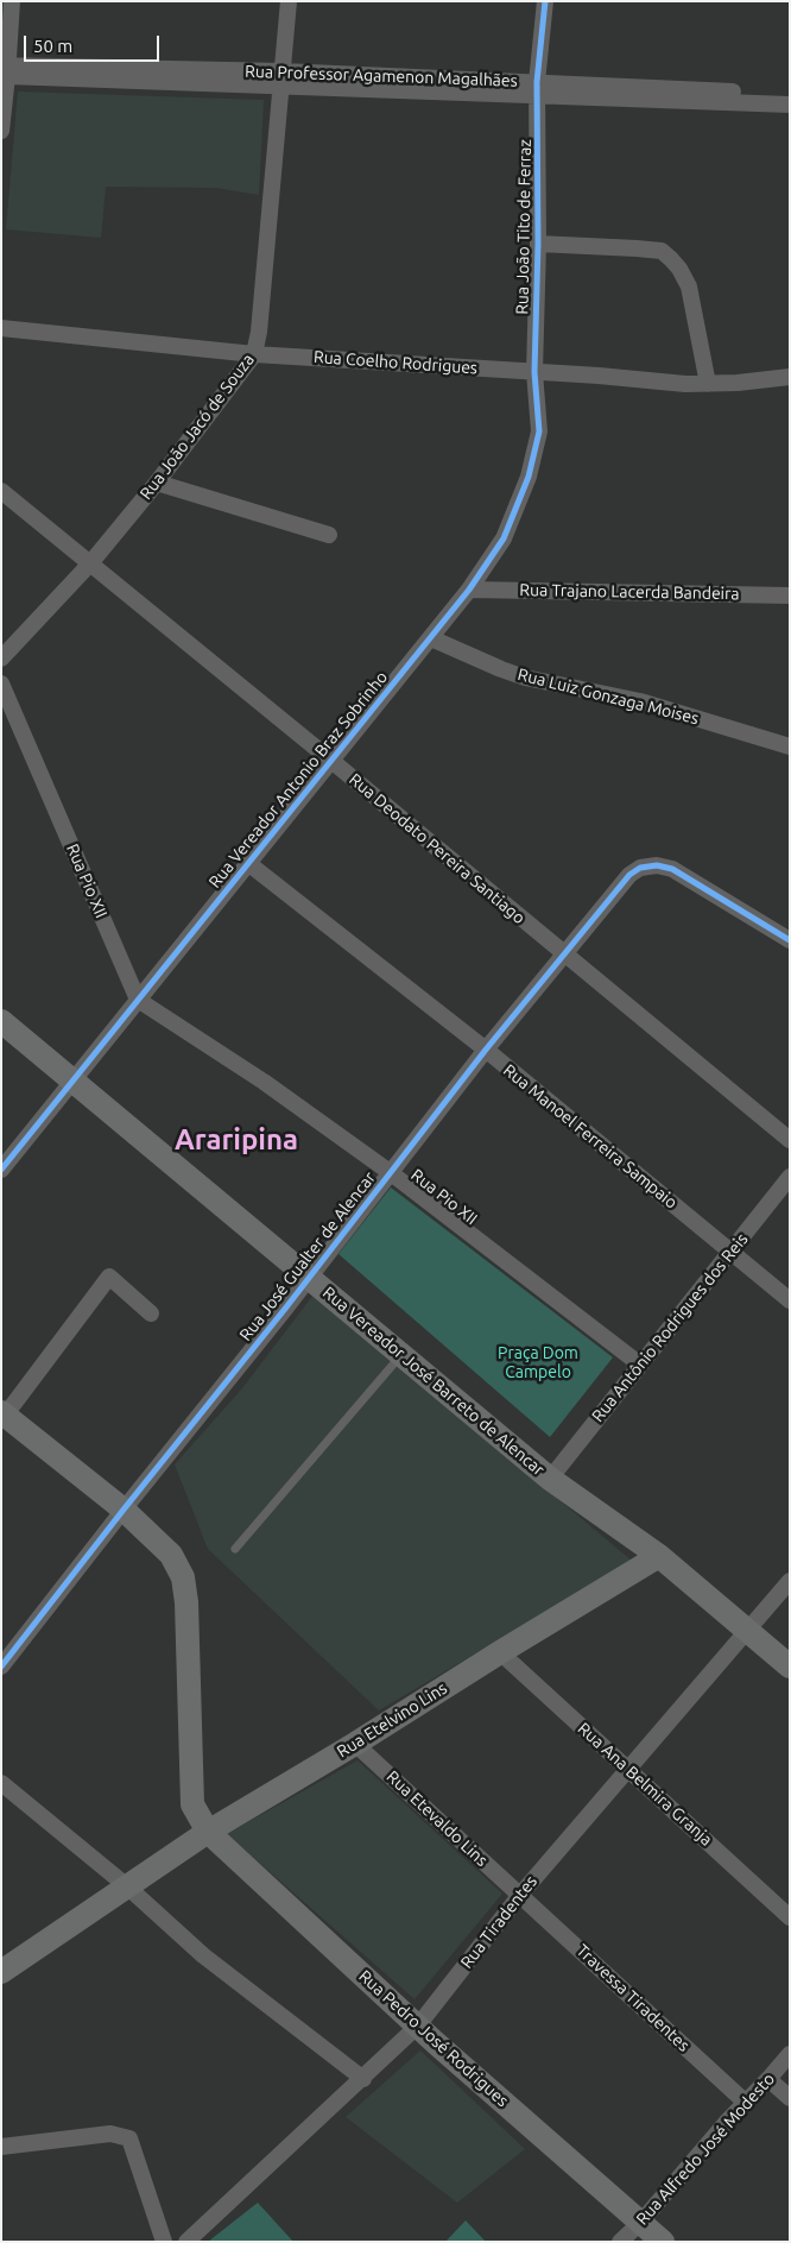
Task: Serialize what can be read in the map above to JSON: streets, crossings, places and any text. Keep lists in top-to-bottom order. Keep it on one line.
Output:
{"streets":{"main road":["Rua Vereador José Barreto de Alencar","Rua Etelvino Lins","Rua Pedro José Rodrigues"],"street":["Rua Professor Agamenon Magalhães","Rua João Tito de Ferraz","Rua Coelho Rodrigues","Rua João Jacó de Souza","Rua Trajano Lacerda Bandeira","Rua Luiz Gonzaga Moises","Rua Vereador Antonio Braz Sobrinho","Rua Deodato Pereira Santiago","Rua Pio XII","Rua Manoel Ferreira Sampaio","Rua José Gualter de Alencar","Rua Antônio Rodrigues dos Reis","Rua Ana Belmira Granja","Rua Etevaldo Lins","Rua Tiradentes","Travessa Tiradentes","Rua Alfredo José Modesto"]},"crossings":[["Rua Professor Agamenon Magalhães","Rua João Tito de Ferraz"],["Rua Professor Agamenon Magalhães","Rua João Jacó de Souza"],["Rua João Tito de Ferraz","Rua Coelho Rodrigues"],["Rua João Tito de Ferraz","Rua Vereador Antonio Braz Sobrinho"],["Rua Coelho Rodrigues","Rua João Jacó de Souza"],["Rua Coelho Rodrigues","Rua Vereador Antonio Braz Sobrinho"],["Rua João Jacó de Souza","Rua Deodato Pereira Santiago"],["Rua Trajano Lacerda Bandeira","Rua Vereador Antonio Braz Sobrinho"],["Rua Luiz Gonzaga Moises","Rua Vereador Antonio Braz Sobrinho"],["Rua Vereador Antonio Braz Sobrinho","Rua Deodato Pereira Santiago"],["Rua Vereador Antonio Braz Sobrinho","Rua Pio XII"],["Rua Vereador Antonio Braz Sobrinho","Rua Manoel Ferreira Sampaio"],["Rua Vereador Antonio Braz Sobrinho","Rua Vereador José Barreto de Alencar"],["Rua Deodato Pereira Santiago","Rua José Gualter de Alencar"],["Rua Pio XII","Rua José Gualter de Alencar"],["Rua Pio XII","Rua Antônio Rodrigues dos Reis"],["Rua Manoel Ferreira Sampaio","Rua José Gualter de Alencar"],["Rua Manoel Ferreira Sampaio","Rua Antônio Rodrigues dos Reis"],["Rua José Gualter de Alencar","Rua Vereador José Barreto de Alencar"],["Rua José Gualter de Alencar","Rua Pedro José Rodrigues"],["Rua Antônio Rodrigues dos Reis","Rua Vereador José Barreto de Alencar"],["Rua Vereador José Barreto de Alencar","Rua Etelvino Lins"],["Rua Vereador José Barreto de Alencar","Rua Tiradentes"],["Rua Etelvino Lins","Rua Ana Belmira Granja"],["Rua Etelvino Lins","Rua Etevaldo Lins"],["Rua Etelvino Lins","Rua Pedro José Rodrigues"],["Rua Ana Belmira Granja","Rua Tiradentes"],["Rua Etevaldo Lins","Rua Tiradentes"],["Rua Etevaldo Lins","Travessa Tiradentes"],["Rua Tiradentes","Travessa Tiradentes"],["Rua Tiradentes","Rua Pedro José Rodrigues"],["Travessa Tiradentes","Rua Alfredo José Modesto"],["Rua Pedro José Rodrigues","Rua Alfredo José Modesto"]],"districts":["Araripina"],"parks":["Praça Dom Campelo"],"scale_bar":"50 m"}
